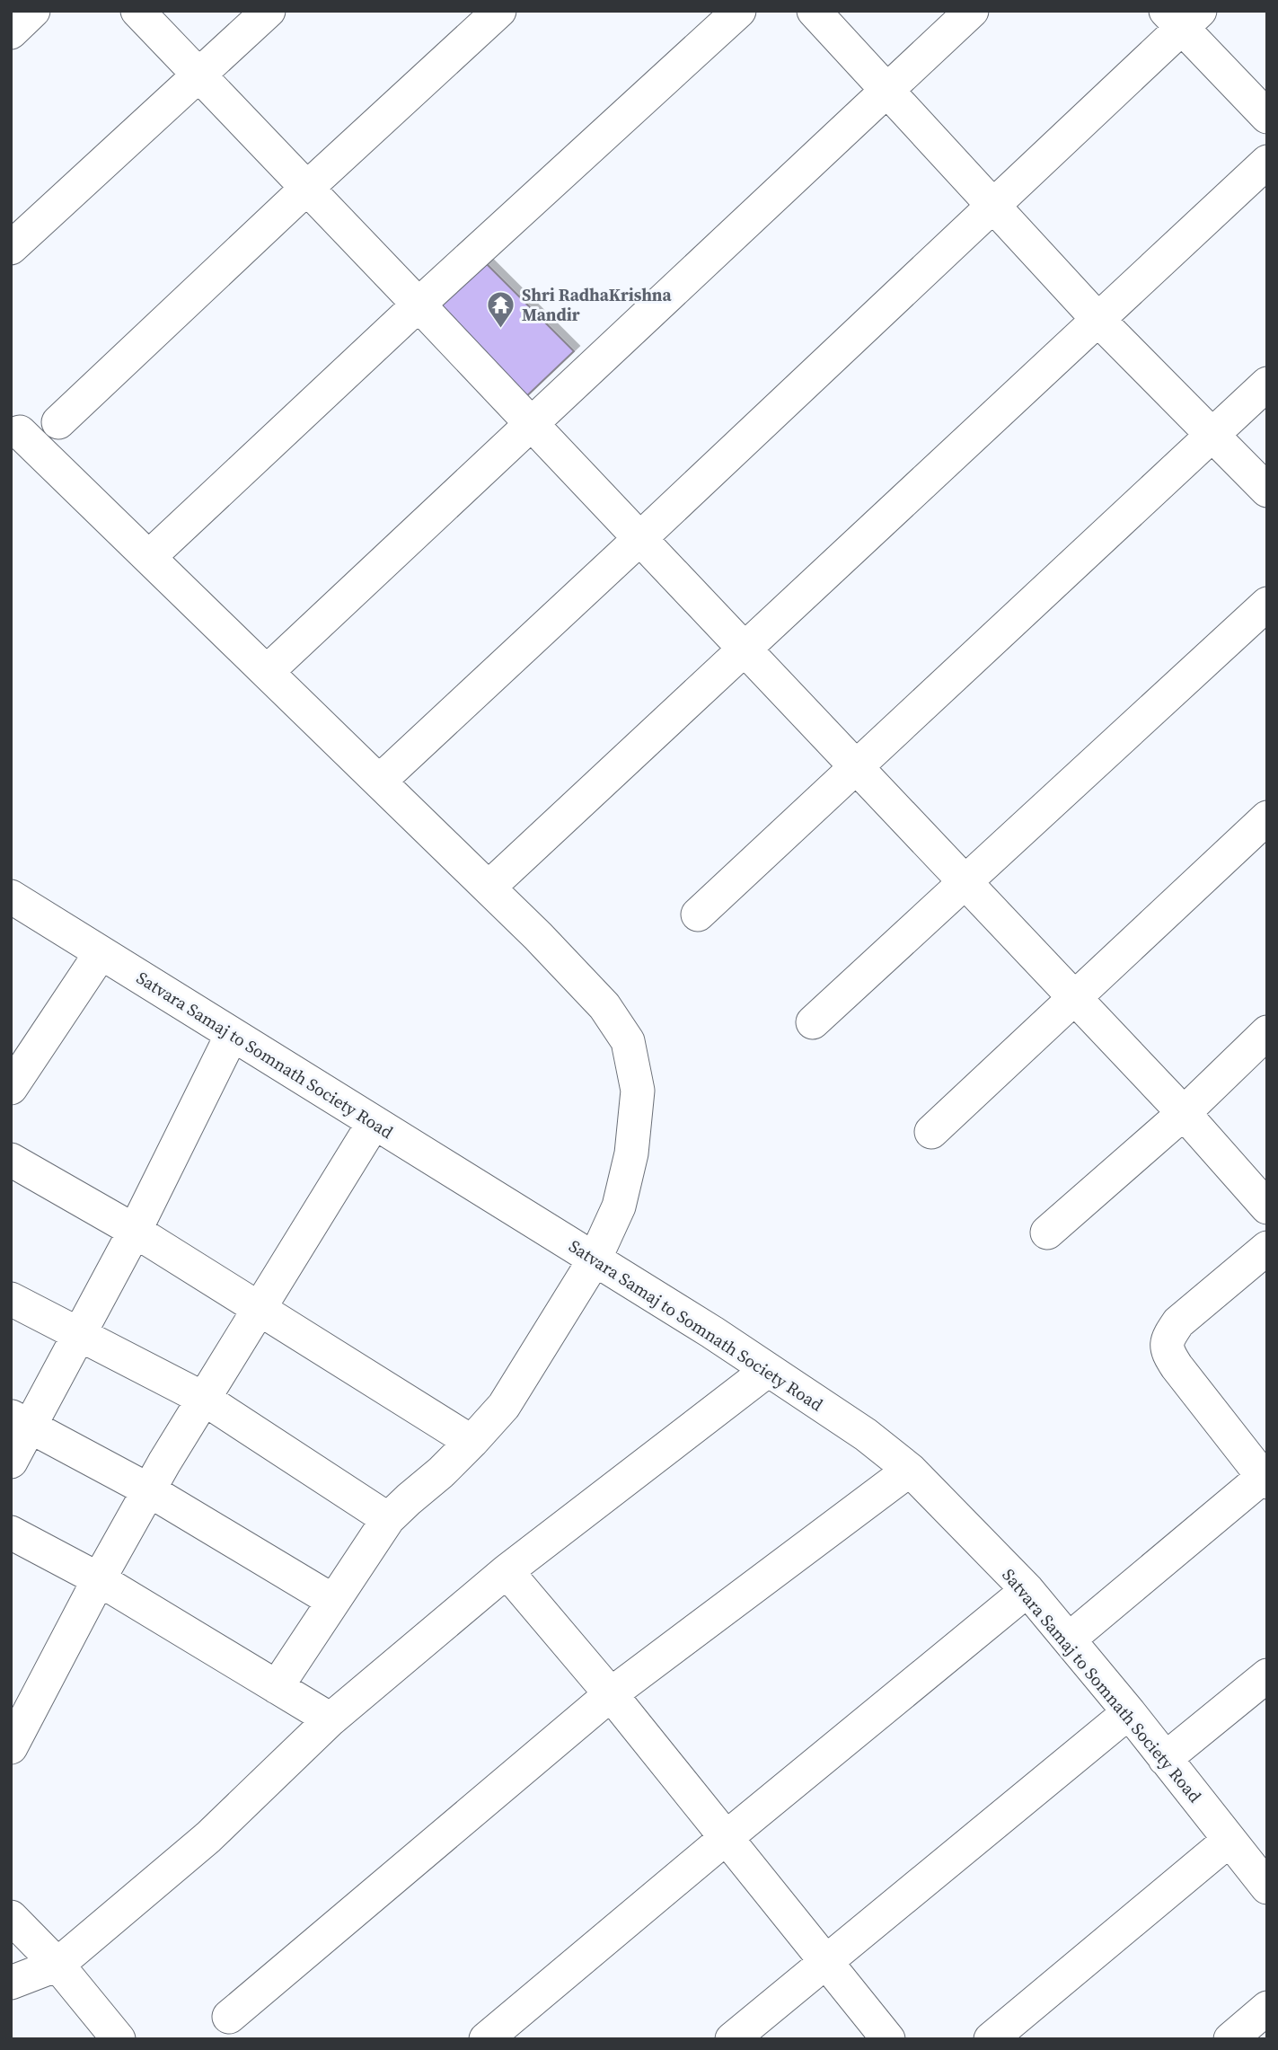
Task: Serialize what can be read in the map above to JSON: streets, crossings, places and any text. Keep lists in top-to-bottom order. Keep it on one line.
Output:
{"streets":{"street":["Satvara Samaj to Somnath Society Road"]},"places":{"temple":["Shri RadhaKrishna Mandir"]}}
